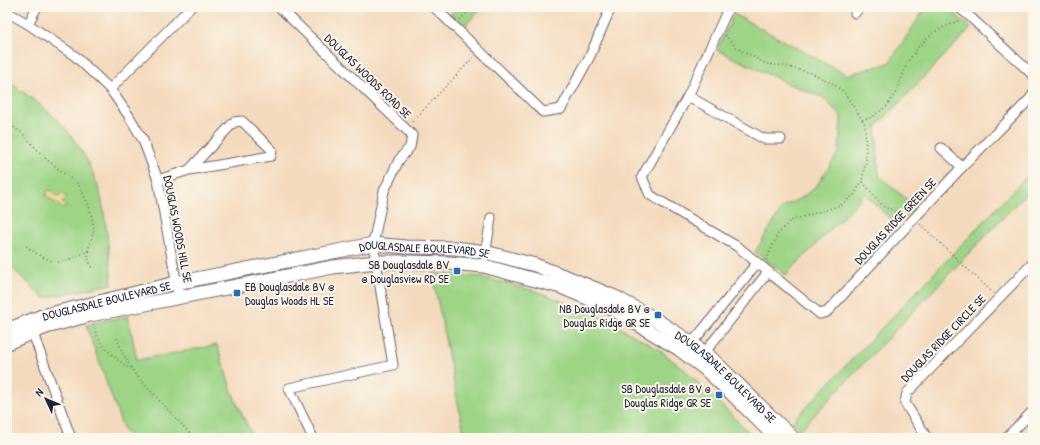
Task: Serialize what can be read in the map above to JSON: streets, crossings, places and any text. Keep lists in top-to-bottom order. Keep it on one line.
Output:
{"streets":{"street":["DOUGLAS WOODS ROAD SE","DOUGLAS RIDGE GREEN SE","DOUGLAS WOODS HILL SE","DOUGLASDALE BOULEVARD SE","DOUGLAS RIDGE CIRCLE SE"]},"crossings":[["DOUGLAS WOODS ROAD SE","DOUGLASDALE BOULEVARD SE"],["DOUGLAS WOODS HILL SE","DOUGLASDALE BOULEVARD SE"]],"places":{"transit":["SB Douglasdale BV @ Douglasview RD SE","EB Douglasdale BV @ Douglas Woods HL SE","NB Douglasdale BV @ Douglas Ridge GR SE","SB Douglasdale BV @ Douglas Ridge GR SE"]},"north":"top left"}
